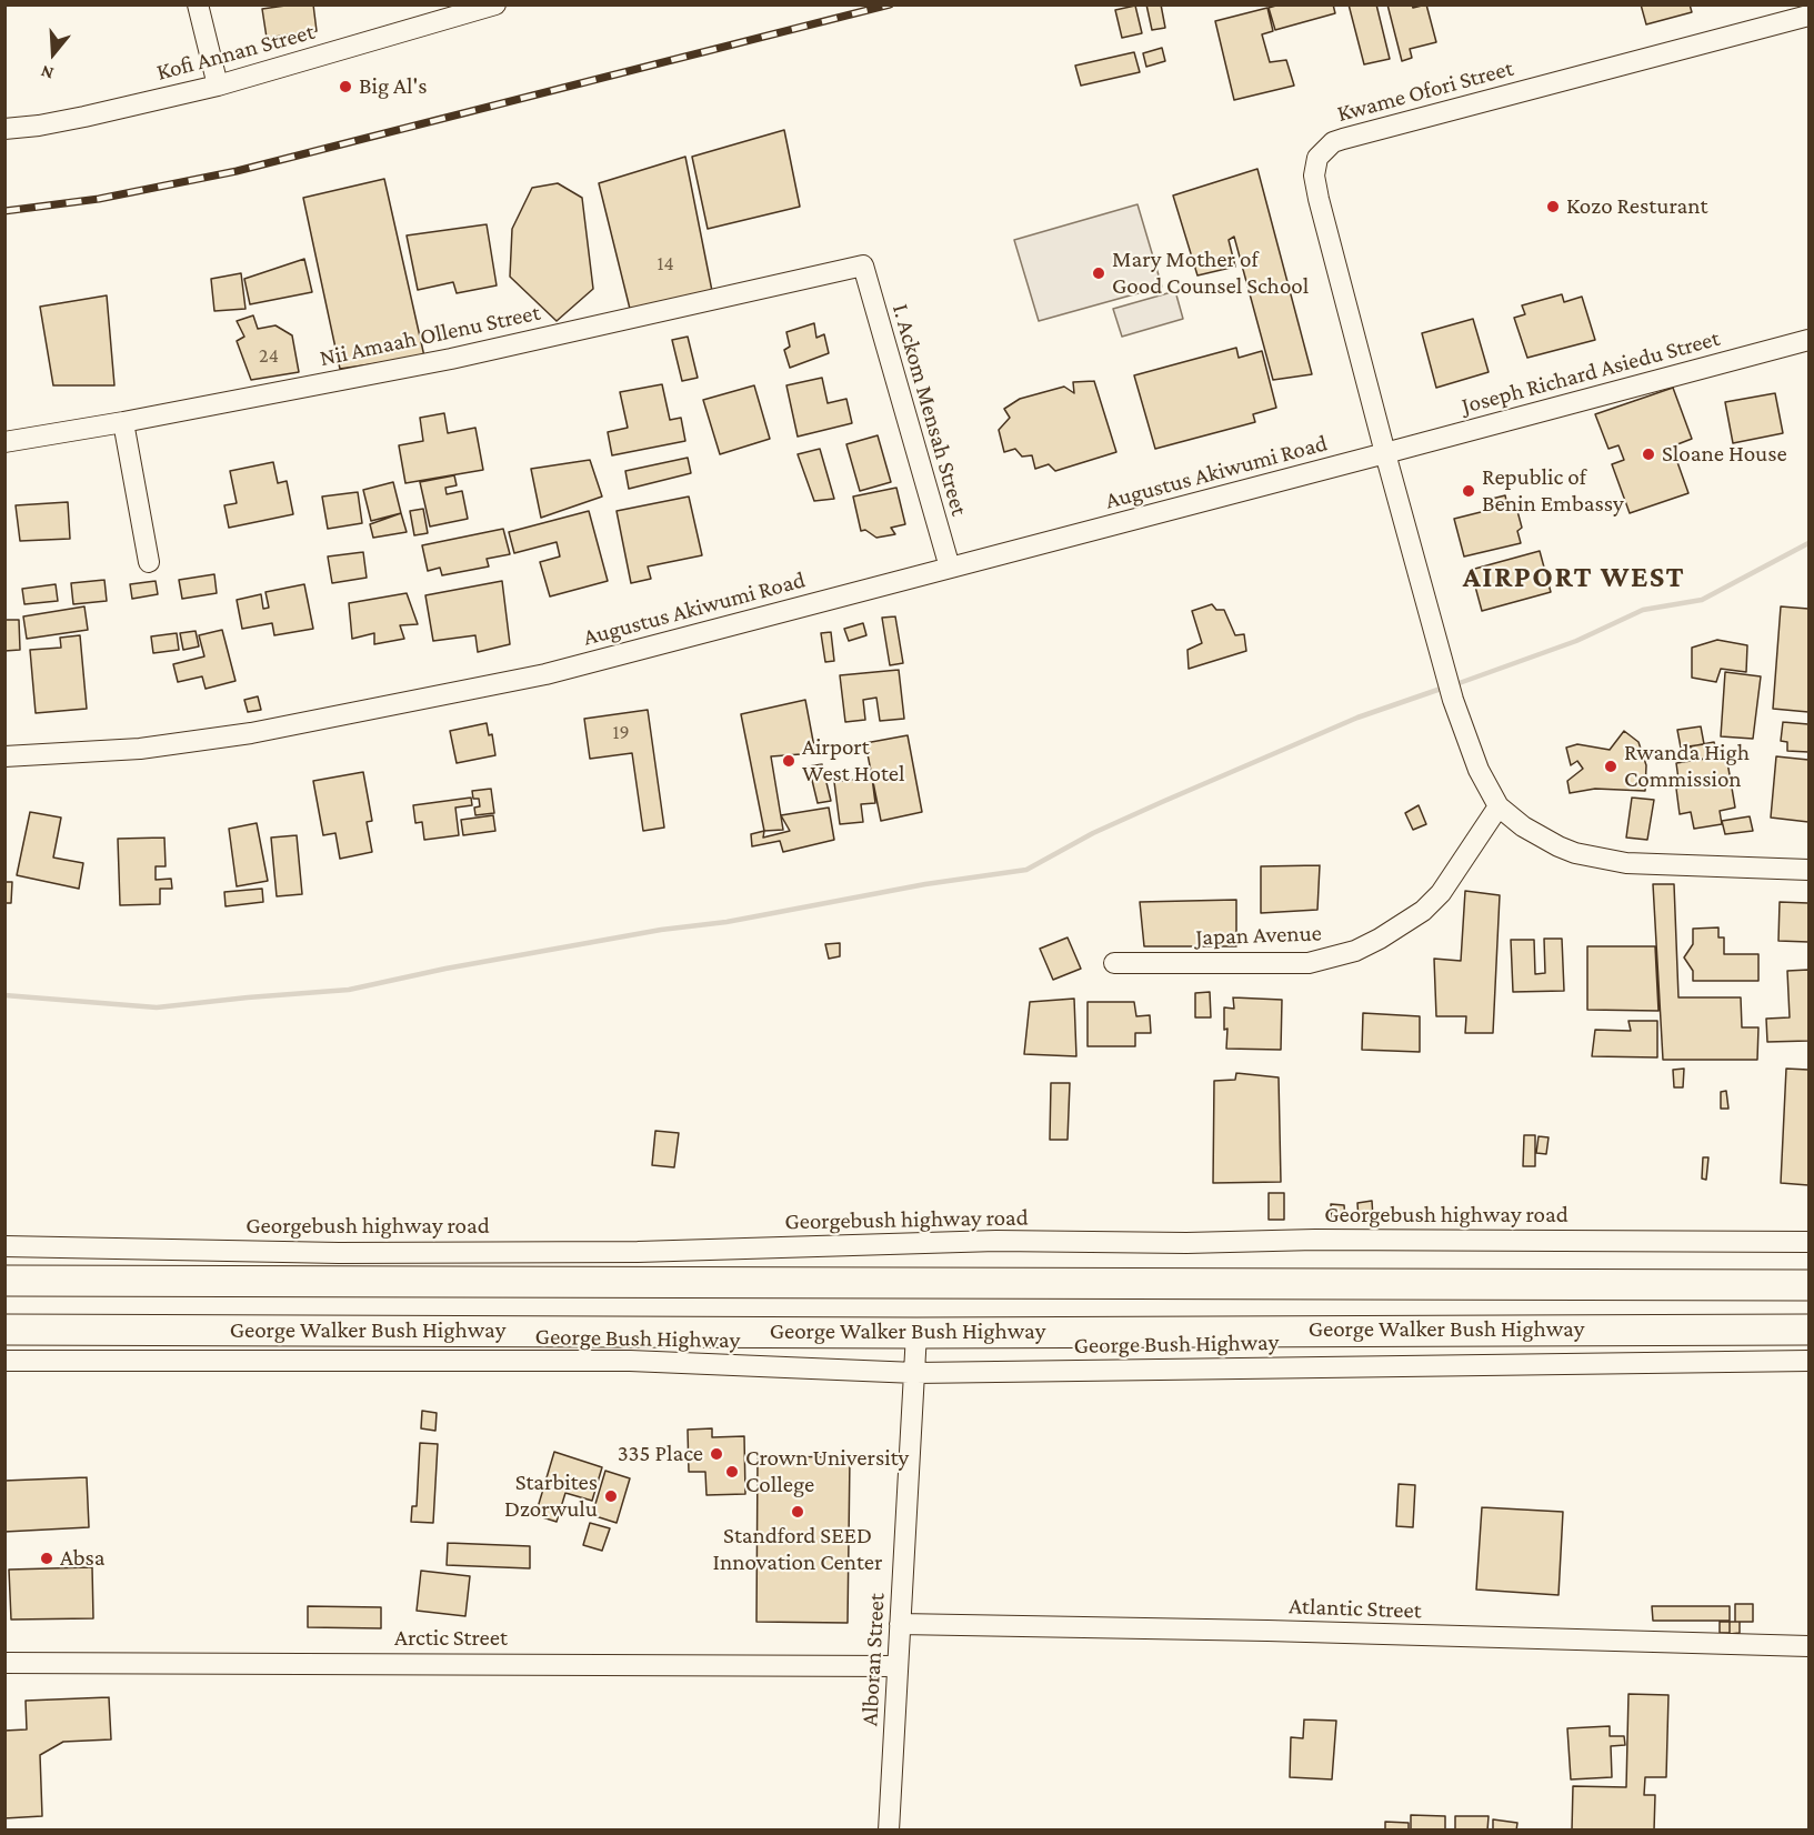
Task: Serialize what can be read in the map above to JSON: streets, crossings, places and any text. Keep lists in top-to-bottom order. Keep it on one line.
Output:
{"streets":{"highway":["George Walker Bush Highway"],"street":["Kofi Annan Street","Kwame Ofori Street","Nii Amaah Ollenu Street","Joseph Richard Asiedu Street","I. Ackom Mensah Street","Augustus Akiwumi Road","Japan Avenue","Georgebush highway road","George Bush Highway","Atlantic Street","Arctic Street","Alboran Street"]},"crossings":[["Kwame Ofori Street","Joseph Richard Asiedu Street"],["Kwame Ofori Street","Augustus Akiwumi Road"],["Kwame Ofori Street","Japan Avenue"],["Nii Amaah Ollenu Street","I. Ackom Mensah Street"],["Joseph Richard Asiedu Street","Augustus Akiwumi Road"],["I. Ackom Mensah Street","Augustus Akiwumi Road"],["George Walker Bush Highway","Alboran Street"],["George Bush Highway","Alboran Street"],["Atlantic Street","Alboran Street"],["Arctic Street","Alboran Street"]],"districts":["AIRPORT WEST"],"places":["Big Al's","Kozo Resturant","Mary Mother of Good Counsel School","Sloane House","Republic of Benin Embassy","Airport West Hotel","Rwanda High Commission","335 Place","Crown University College","Starbites Dzorwulu","Standford SEED Innovation Center","Absa"],"house_numbers":["14","24","19"],"north":"bottom"}
